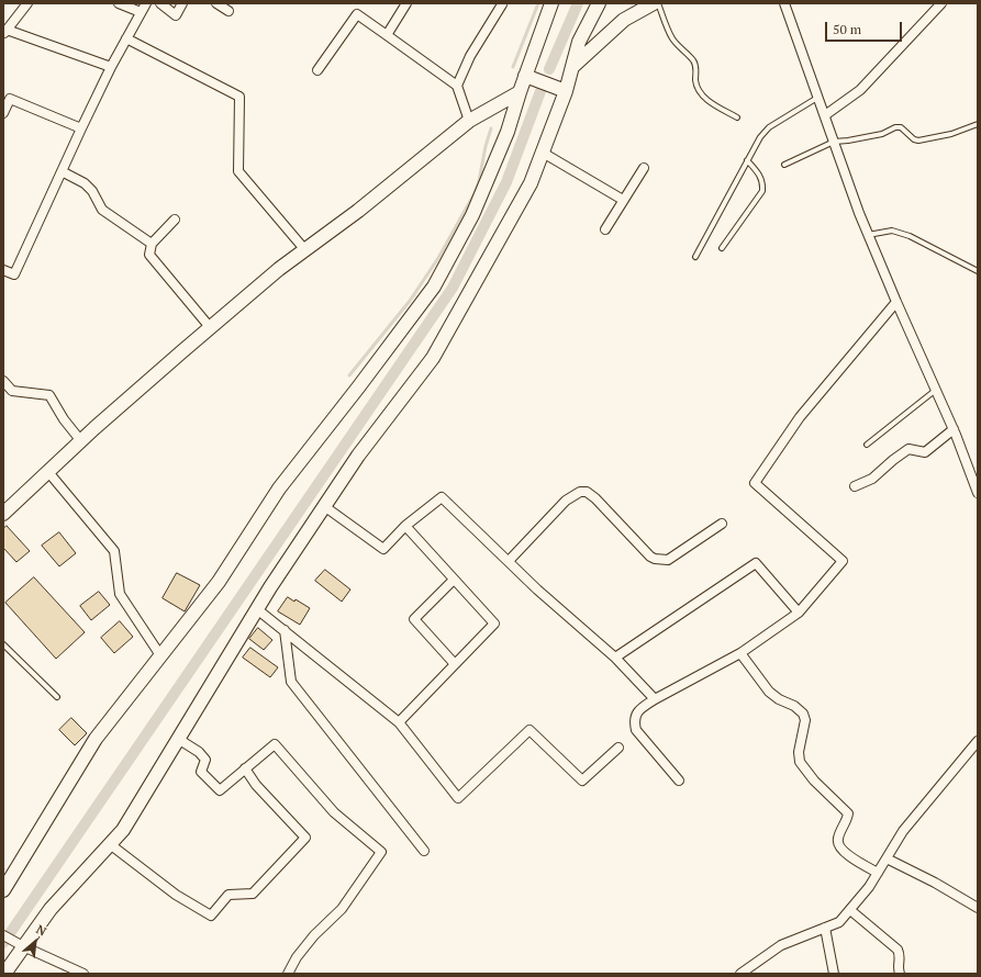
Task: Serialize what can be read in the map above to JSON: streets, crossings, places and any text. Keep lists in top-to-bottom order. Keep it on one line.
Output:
{"scale_bar":"50 m","north":"top right"}
